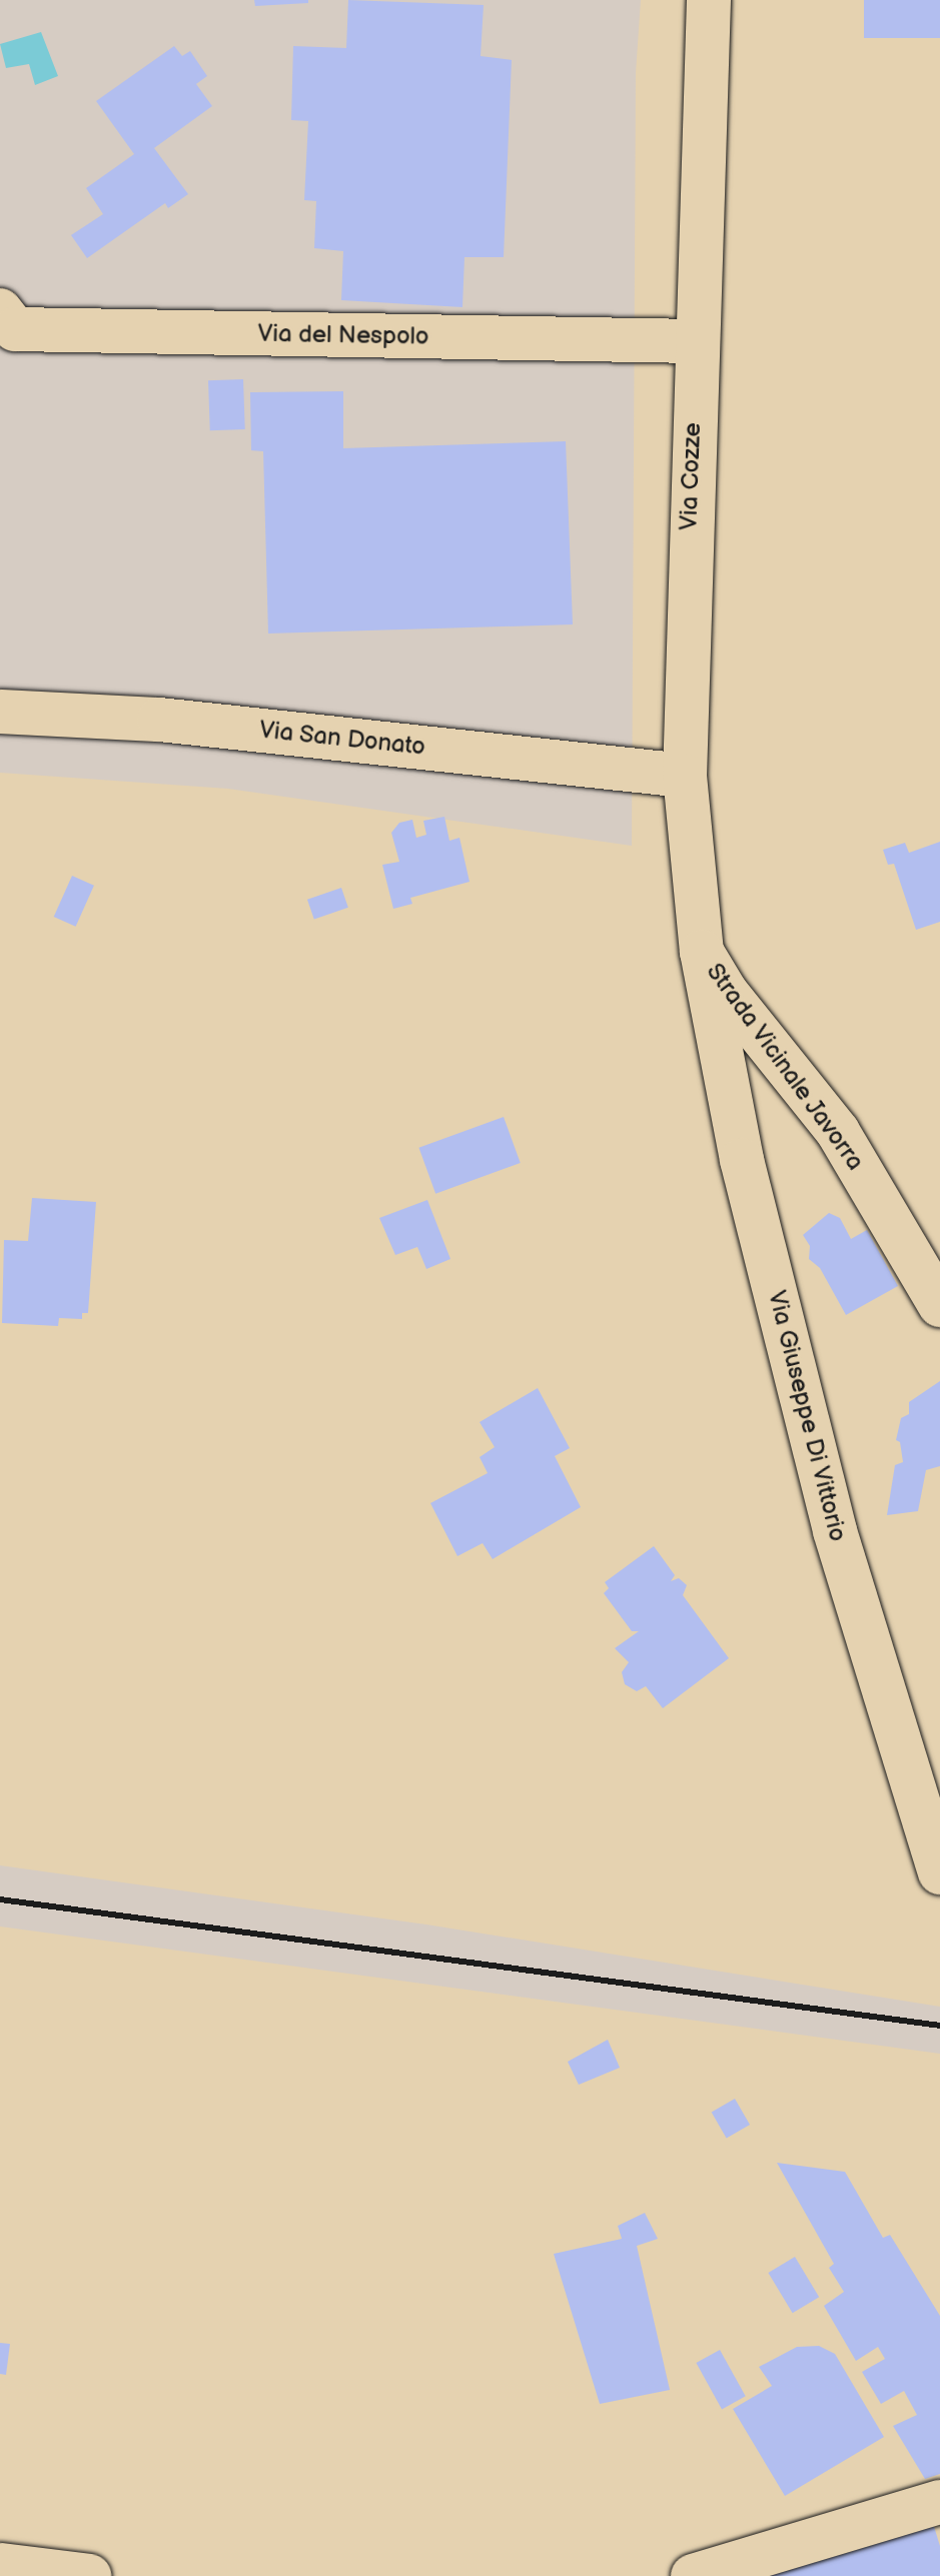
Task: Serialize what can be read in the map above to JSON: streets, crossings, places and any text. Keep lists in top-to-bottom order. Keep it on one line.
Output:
{"streets":{"street":["Via del Nespolo","Via Cozze","Via San Donato","Strada Vicinale Javorra","Via Giuseppe Di Vittorio"]},"crossings":[["Via del Nespolo","Via Cozze"],["Via Cozze","Via San Donato"],["Via Cozze","Strada Vicinale Javorra"],["Via Cozze","Via Giuseppe Di Vittorio"],["Strada Vicinale Javorra","Via Giuseppe Di Vittorio"]]}
